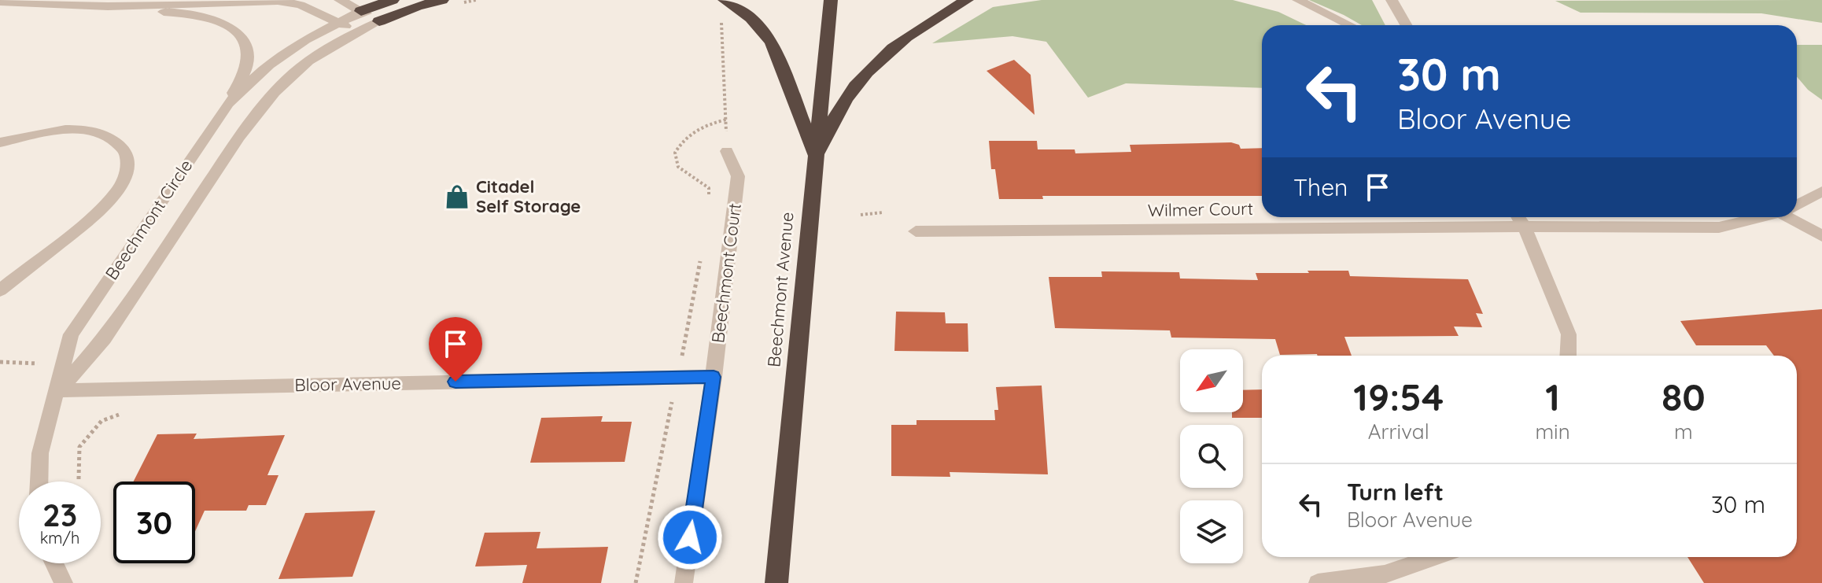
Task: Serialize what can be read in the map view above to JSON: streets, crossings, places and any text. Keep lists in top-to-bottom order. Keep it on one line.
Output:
{"streets":{"highway":["Beechmont Avenue"],"street":["Wilmer Court","Beechmont Circle","Beechmont Court","Bloor Avenue"]},"crossings":[["Beechmont Circle","Bloor Avenue"],["Beechmont Court","Bloor Avenue"]],"places":{"shop":["Citadel Self Storage"]},"north":"bottom left","page":{"turn":["30 m","Bloor Avenue"],"then":"Then","eta":["19:54","Arrival","1","min","80","m"],"list":[{"name":"Turn left","note":"Bloor Avenue","value":"30 m"}],"speed":"23 km/h","limit":"30"}}
